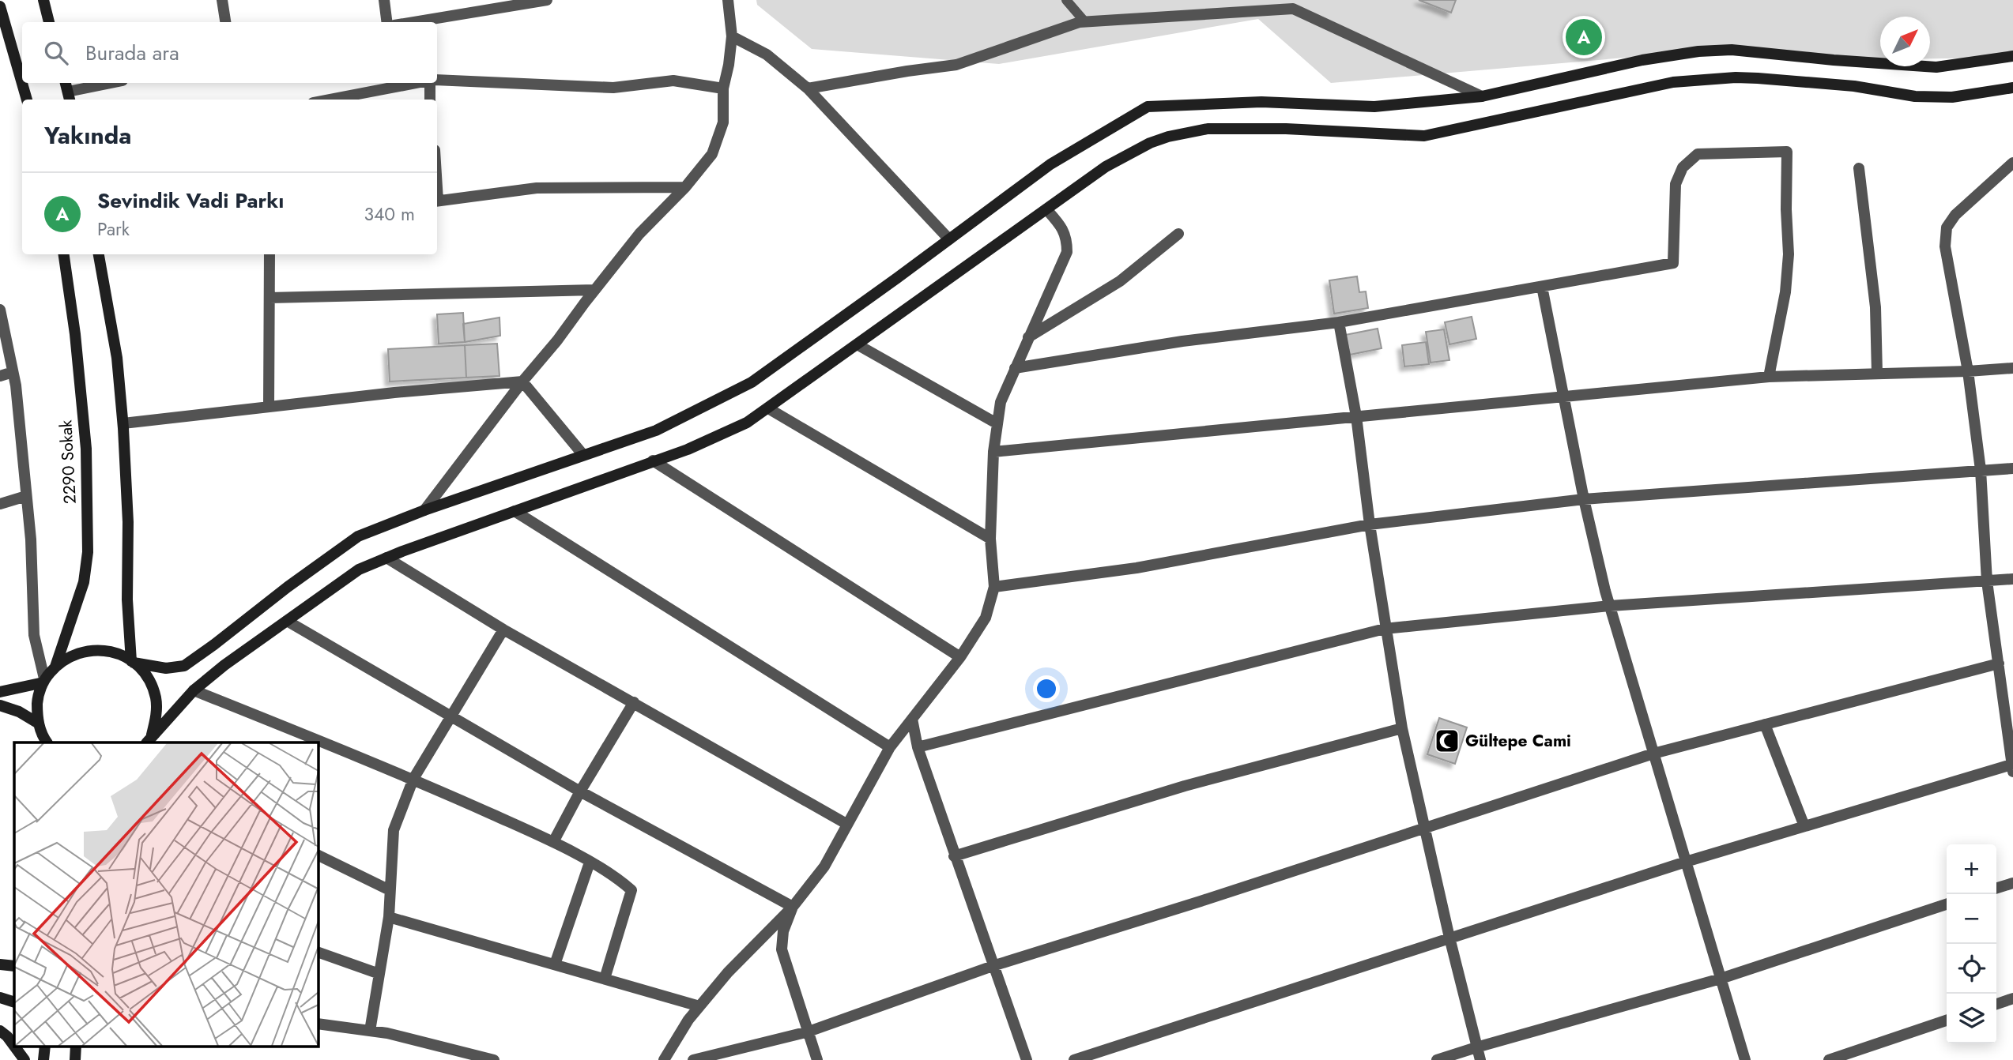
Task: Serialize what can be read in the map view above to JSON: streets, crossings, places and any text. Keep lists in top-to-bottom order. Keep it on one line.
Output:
{"streets":{"main road":["2290 Sokak"]},"places":{"mosque":["Gültepe Cami"]},"north":"top right","page":{"pins":"A","search":"Burada ara","heading":"Yakında","list":[{"mark":"A","name":"Sevindik Vadi Parkı","note":"Park","value":"340 m"}],"map_buttons":["+","−"]}}
